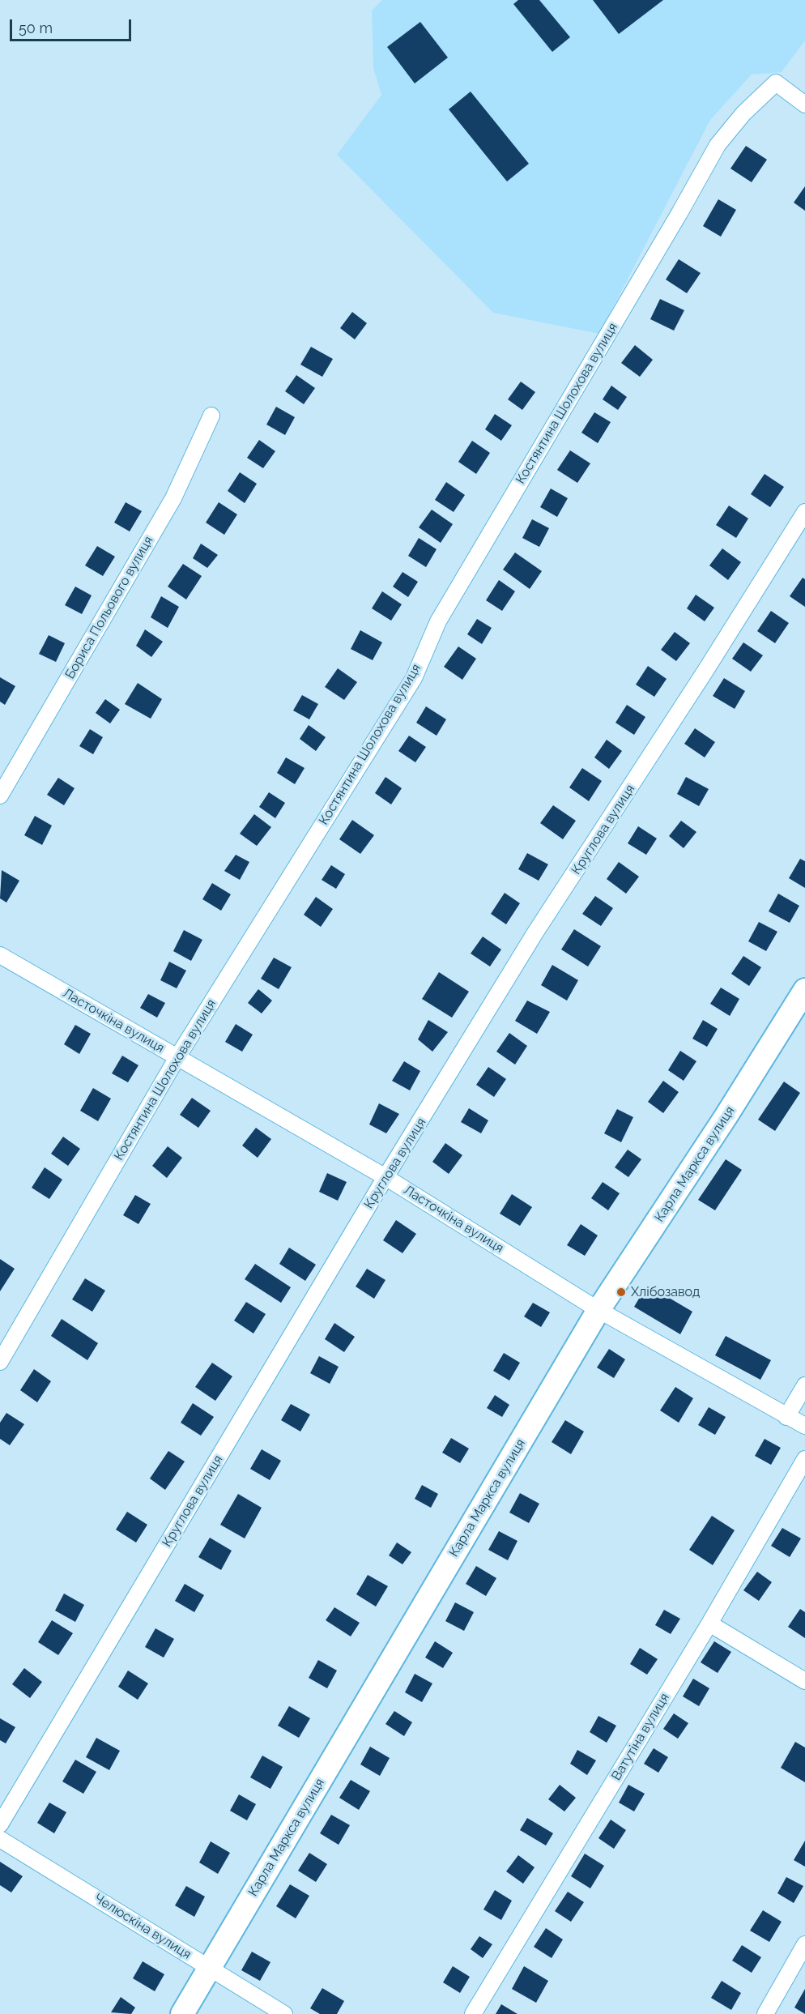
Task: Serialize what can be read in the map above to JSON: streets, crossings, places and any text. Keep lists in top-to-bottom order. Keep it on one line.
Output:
{"streets":{"street":["Костянтина Шолохова вулиця","Бориса Польового вулиця","Круглова вулиця","Ласточкіна вулиця","Карла Маркса вулиця","Ватутіна вулиця","Челюскіна вулиця"]},"crossings":[["Костянтина Шолохова вулиця","Ласточкіна вулиця"],["Круглова вулиця","Ласточкіна вулиця"],["Ласточкіна вулиця","Карла Маркса вулиця"],["Карла Маркса вулиця","Челюскіна вулиця"]],"places":["Хлібозавод"],"scale_bar":"50 m"}
